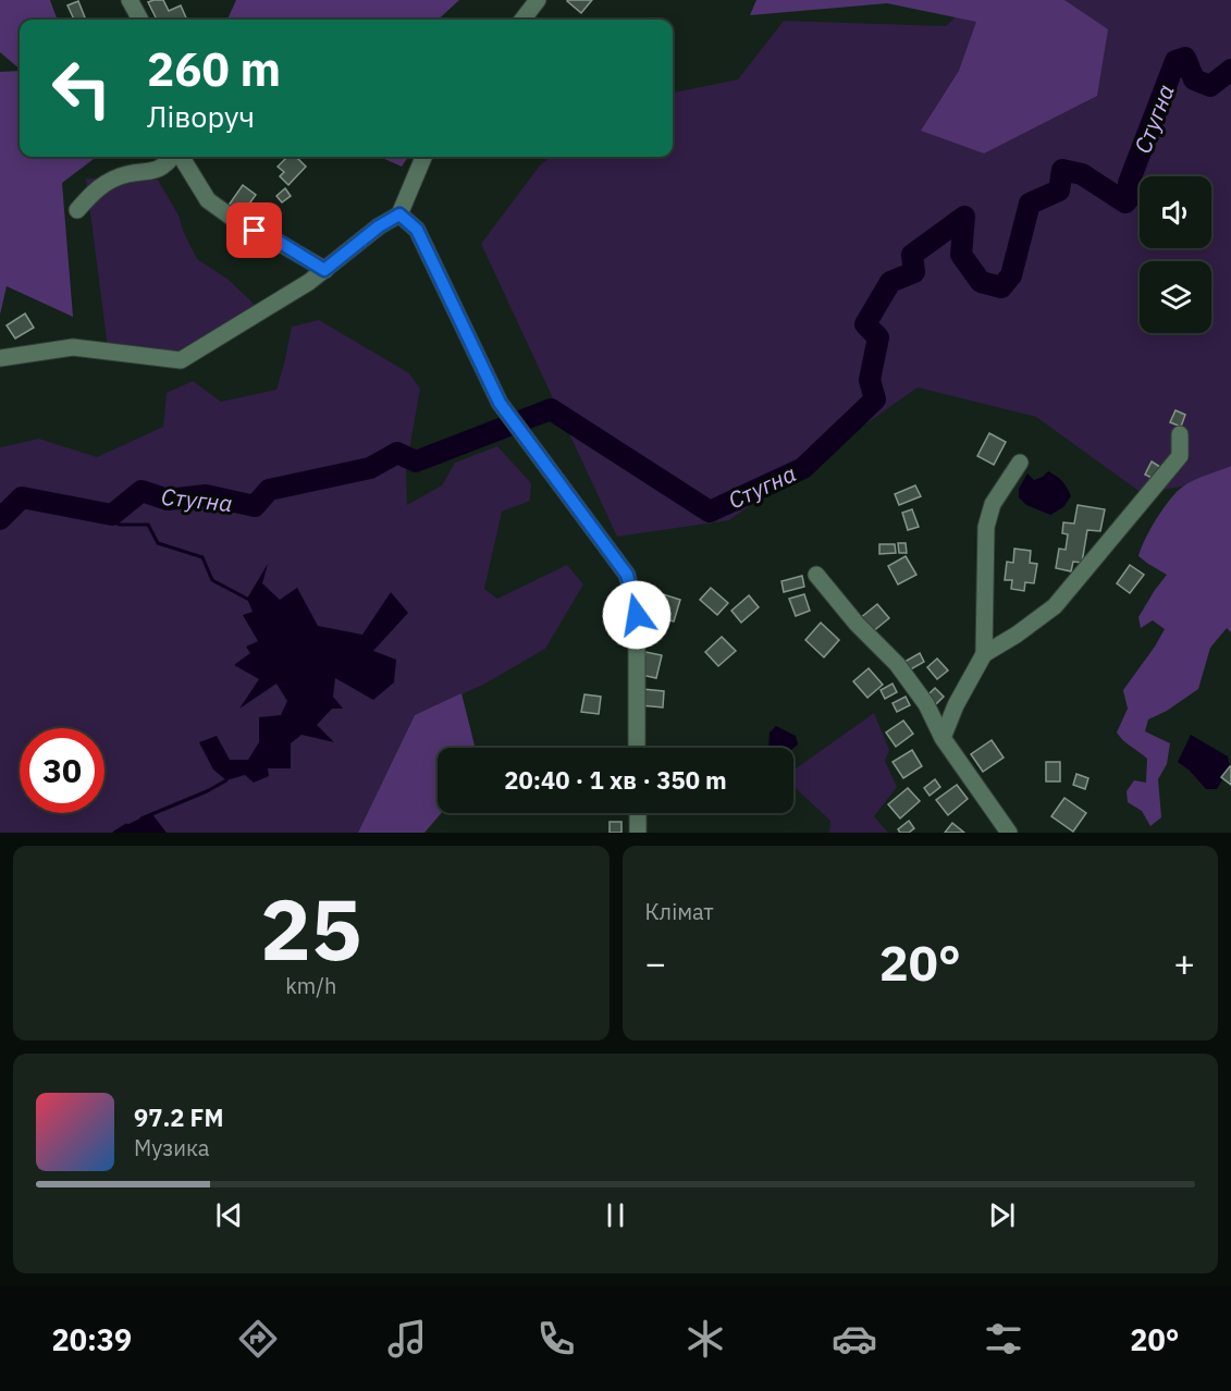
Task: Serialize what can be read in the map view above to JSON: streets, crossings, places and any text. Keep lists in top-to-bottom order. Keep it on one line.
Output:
{"water":["Стугна"],"page":{"turn":["260 m","Ліворуч"],"limit":"30","trip":"20:40 · 1 хв · 350 m","tile":[["25","km/h"],"Клімат"],"heat":["−","20°","+"],"song":["97.2 FM","Музика"],"tabs":["20:39","20°"]}}
